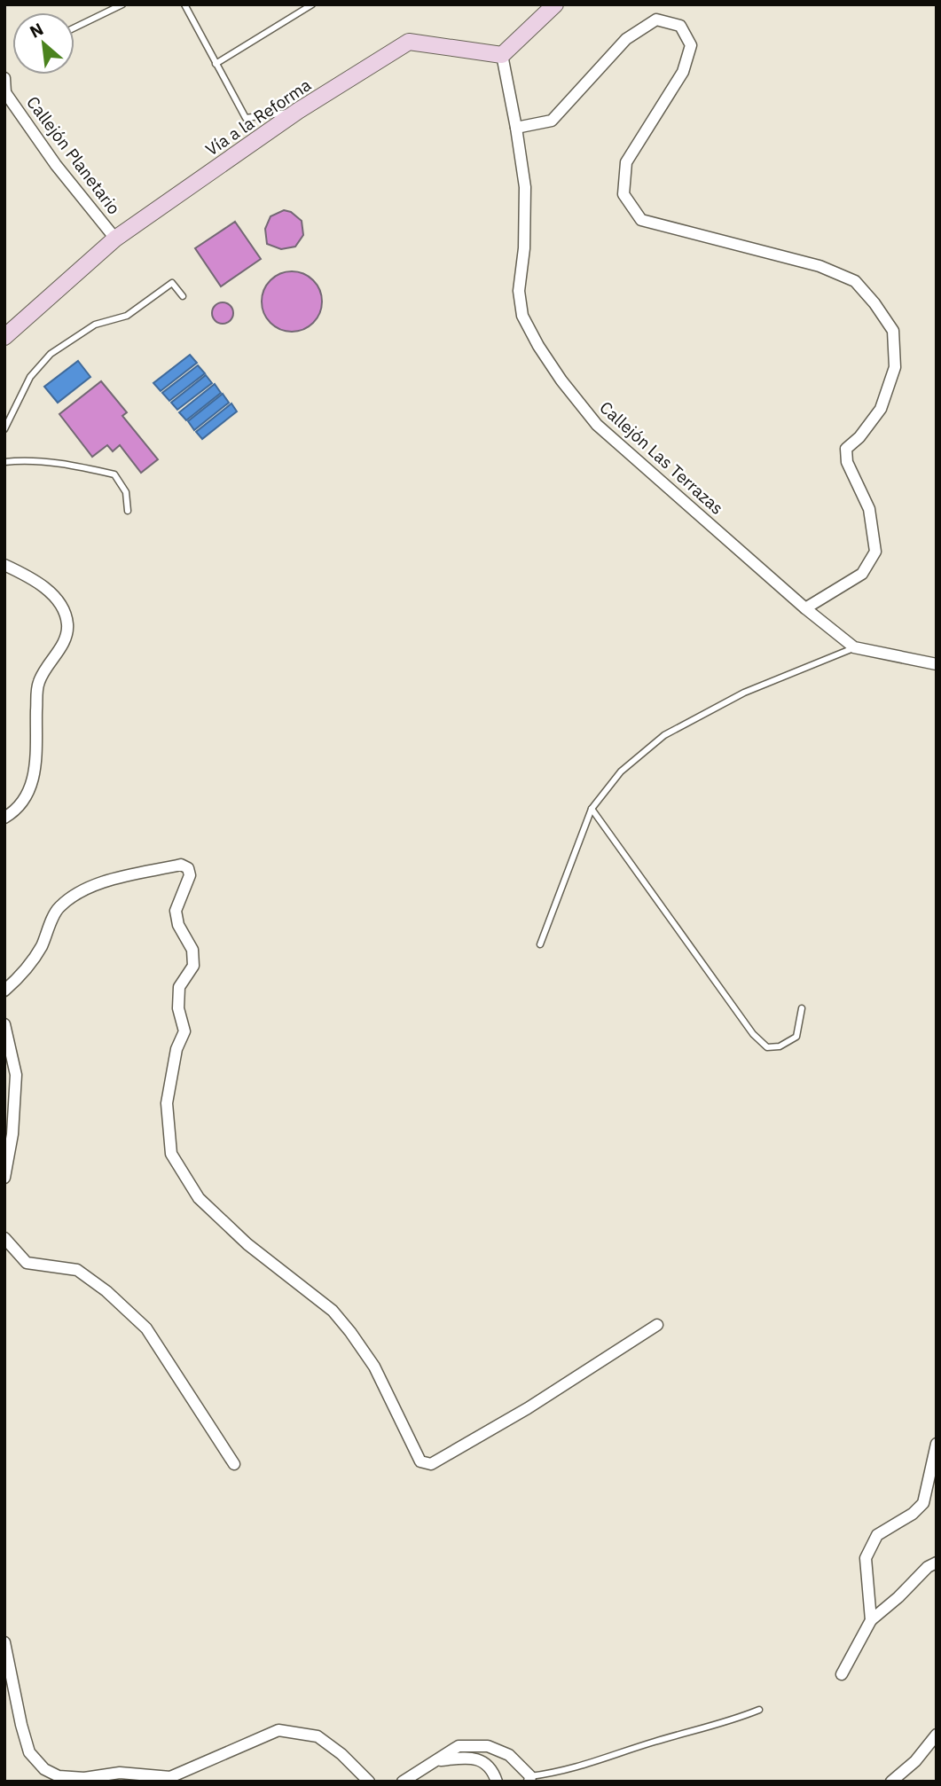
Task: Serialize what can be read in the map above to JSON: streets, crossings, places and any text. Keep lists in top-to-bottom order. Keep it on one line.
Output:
{"streets":{"street":["Vía a la Reforma","Callejón Planetario","Callejón Las Terrazas"]},"crossings":[["Vía a la Reforma","Callejón Planetario"],["Vía a la Reforma","Callejón Las Terrazas"]],"north":"top left"}
